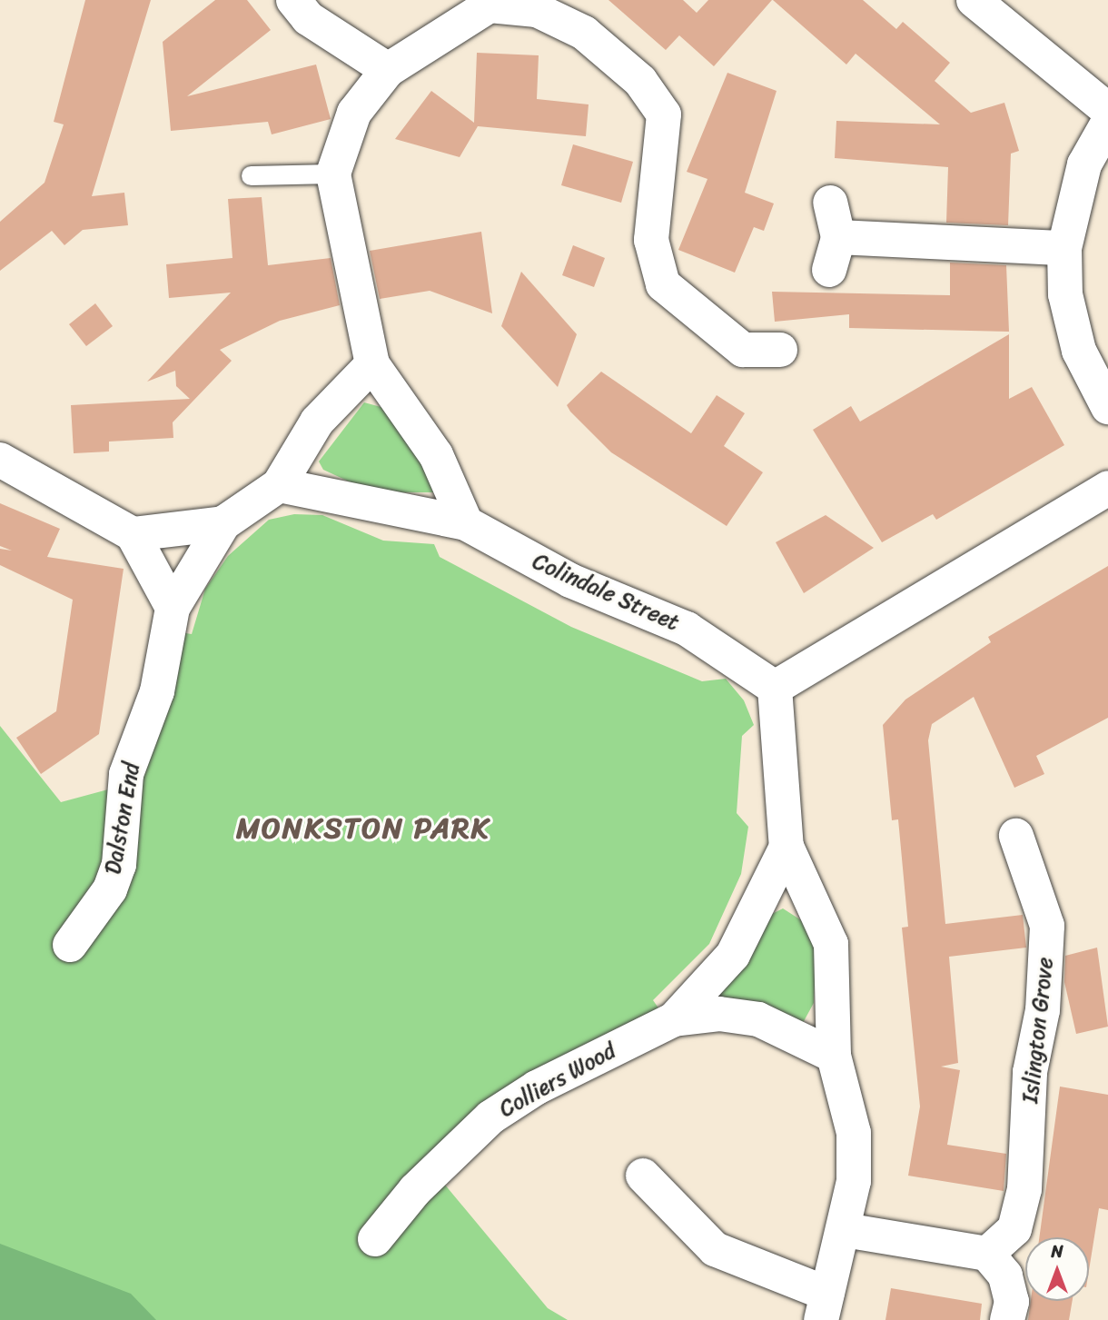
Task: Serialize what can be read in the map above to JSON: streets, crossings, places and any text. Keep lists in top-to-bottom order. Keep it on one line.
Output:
{"streets":{"street":["Colindale Street","Dalston End","Islington Grove","Colliers Wood"]},"districts":["MONKSTON PARK"],"north":"top"}
